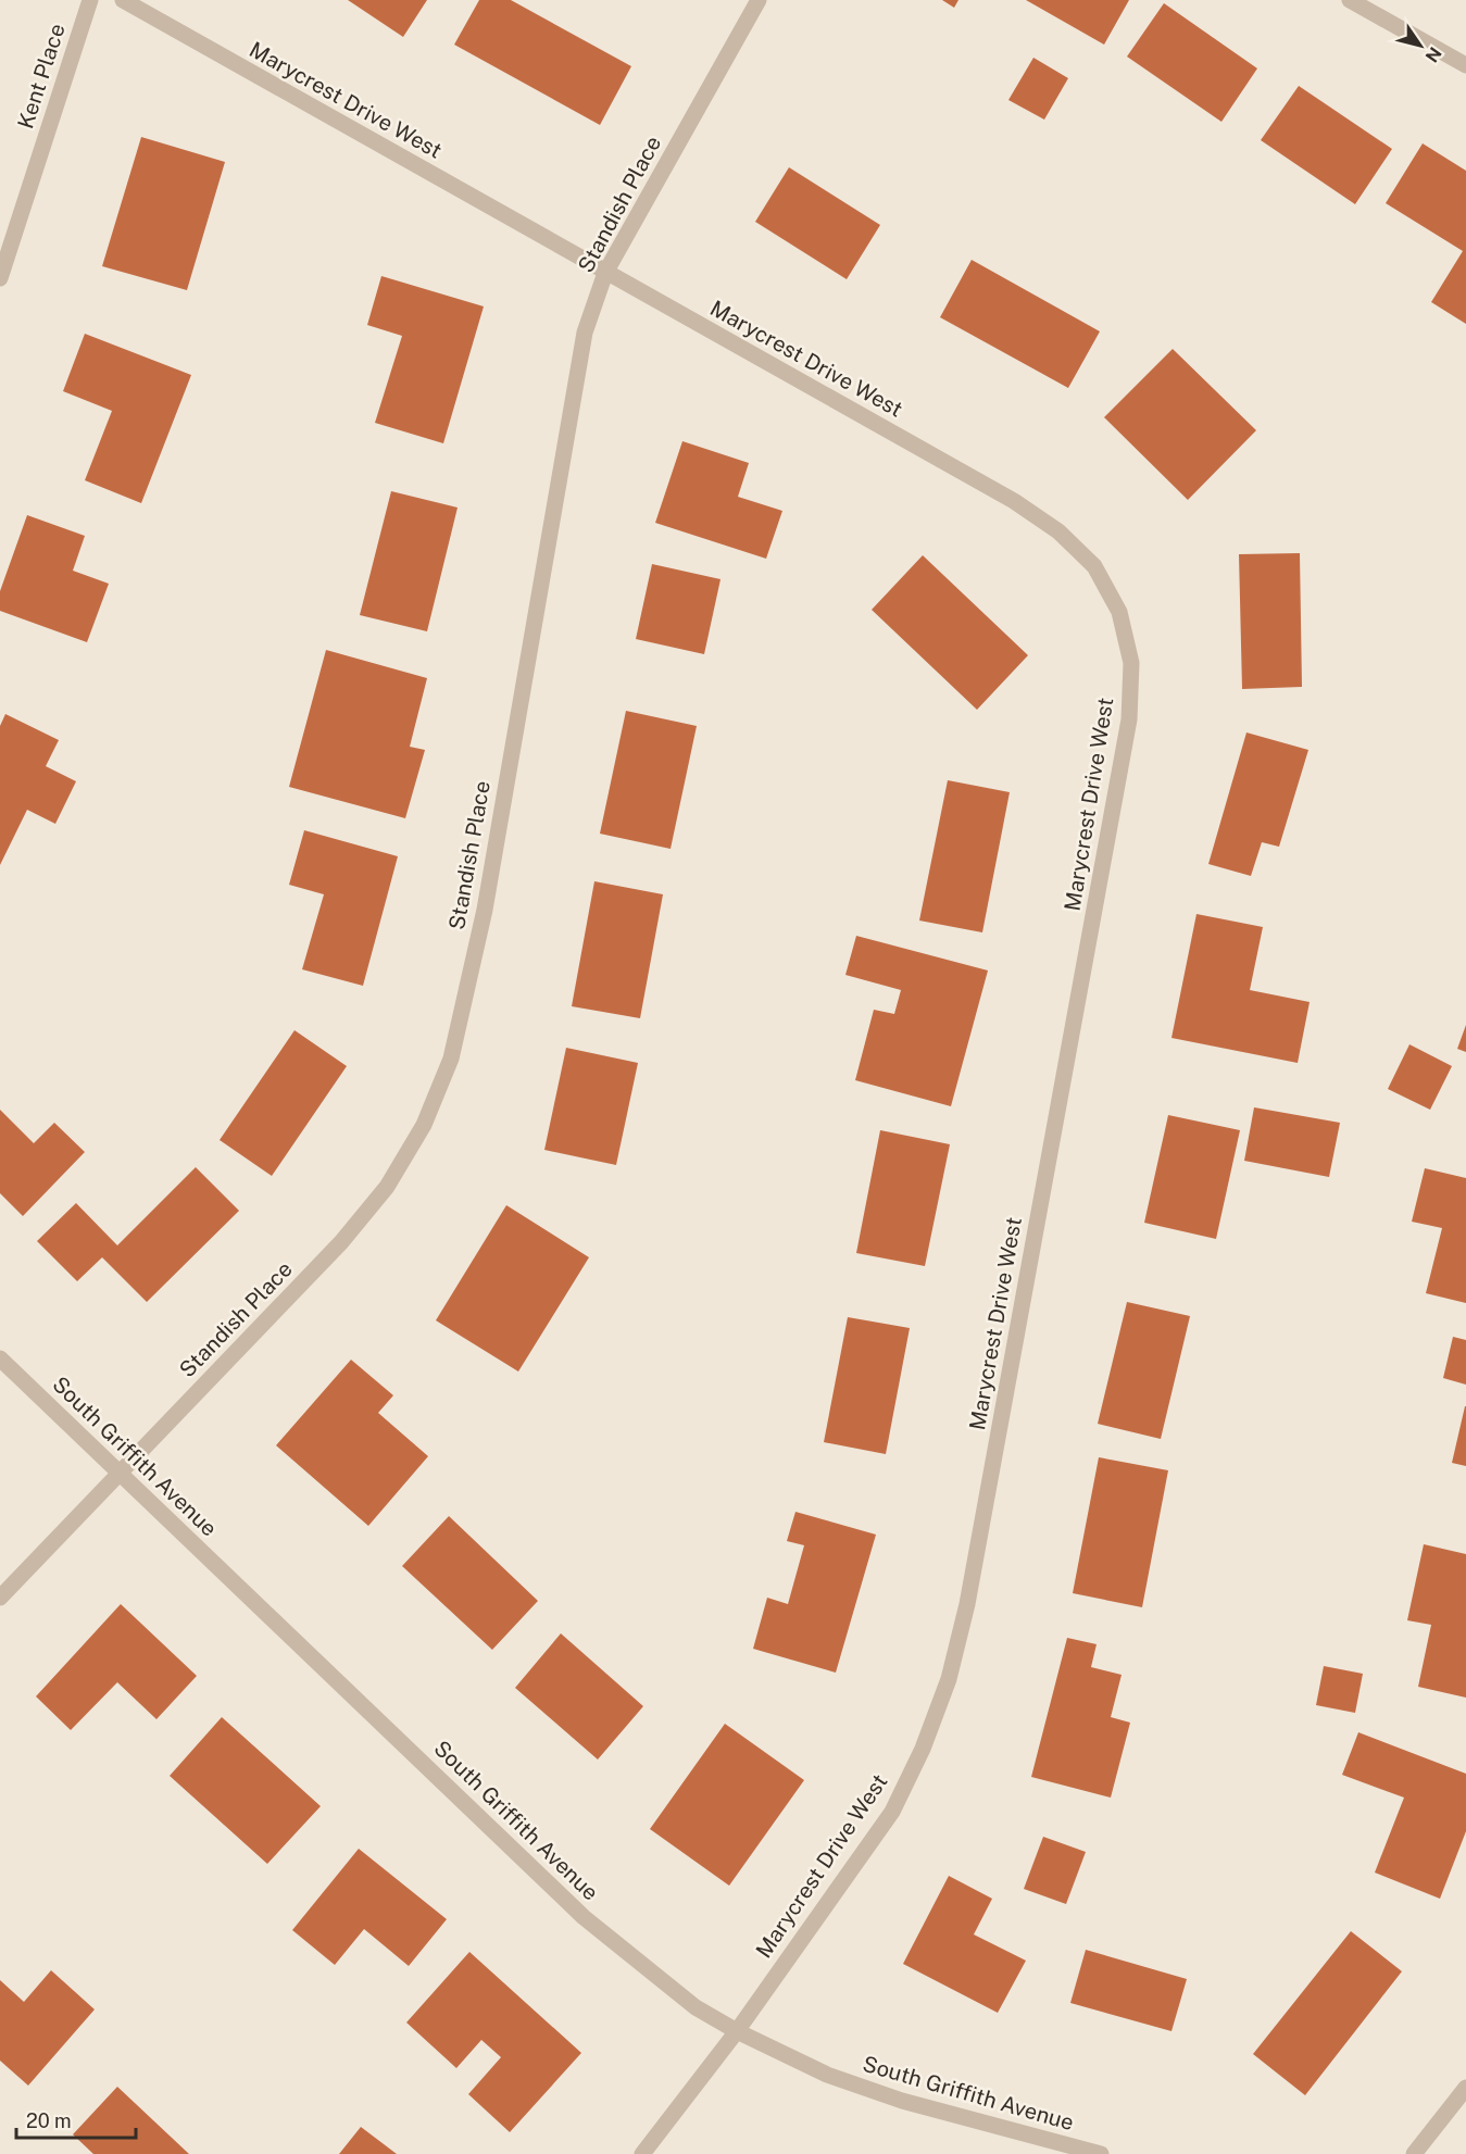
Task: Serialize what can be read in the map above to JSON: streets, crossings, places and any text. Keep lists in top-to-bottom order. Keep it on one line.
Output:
{"streets":{"street":["Kent Place","Marycrest Drive West","Standish Place","South Griffith Avenue"]},"crossings":[["Marycrest Drive West","Standish Place"],["Marycrest Drive West","South Griffith Avenue"],["Standish Place","South Griffith Avenue"]],"scale_bar":"20 m","north":"bottom right"}
